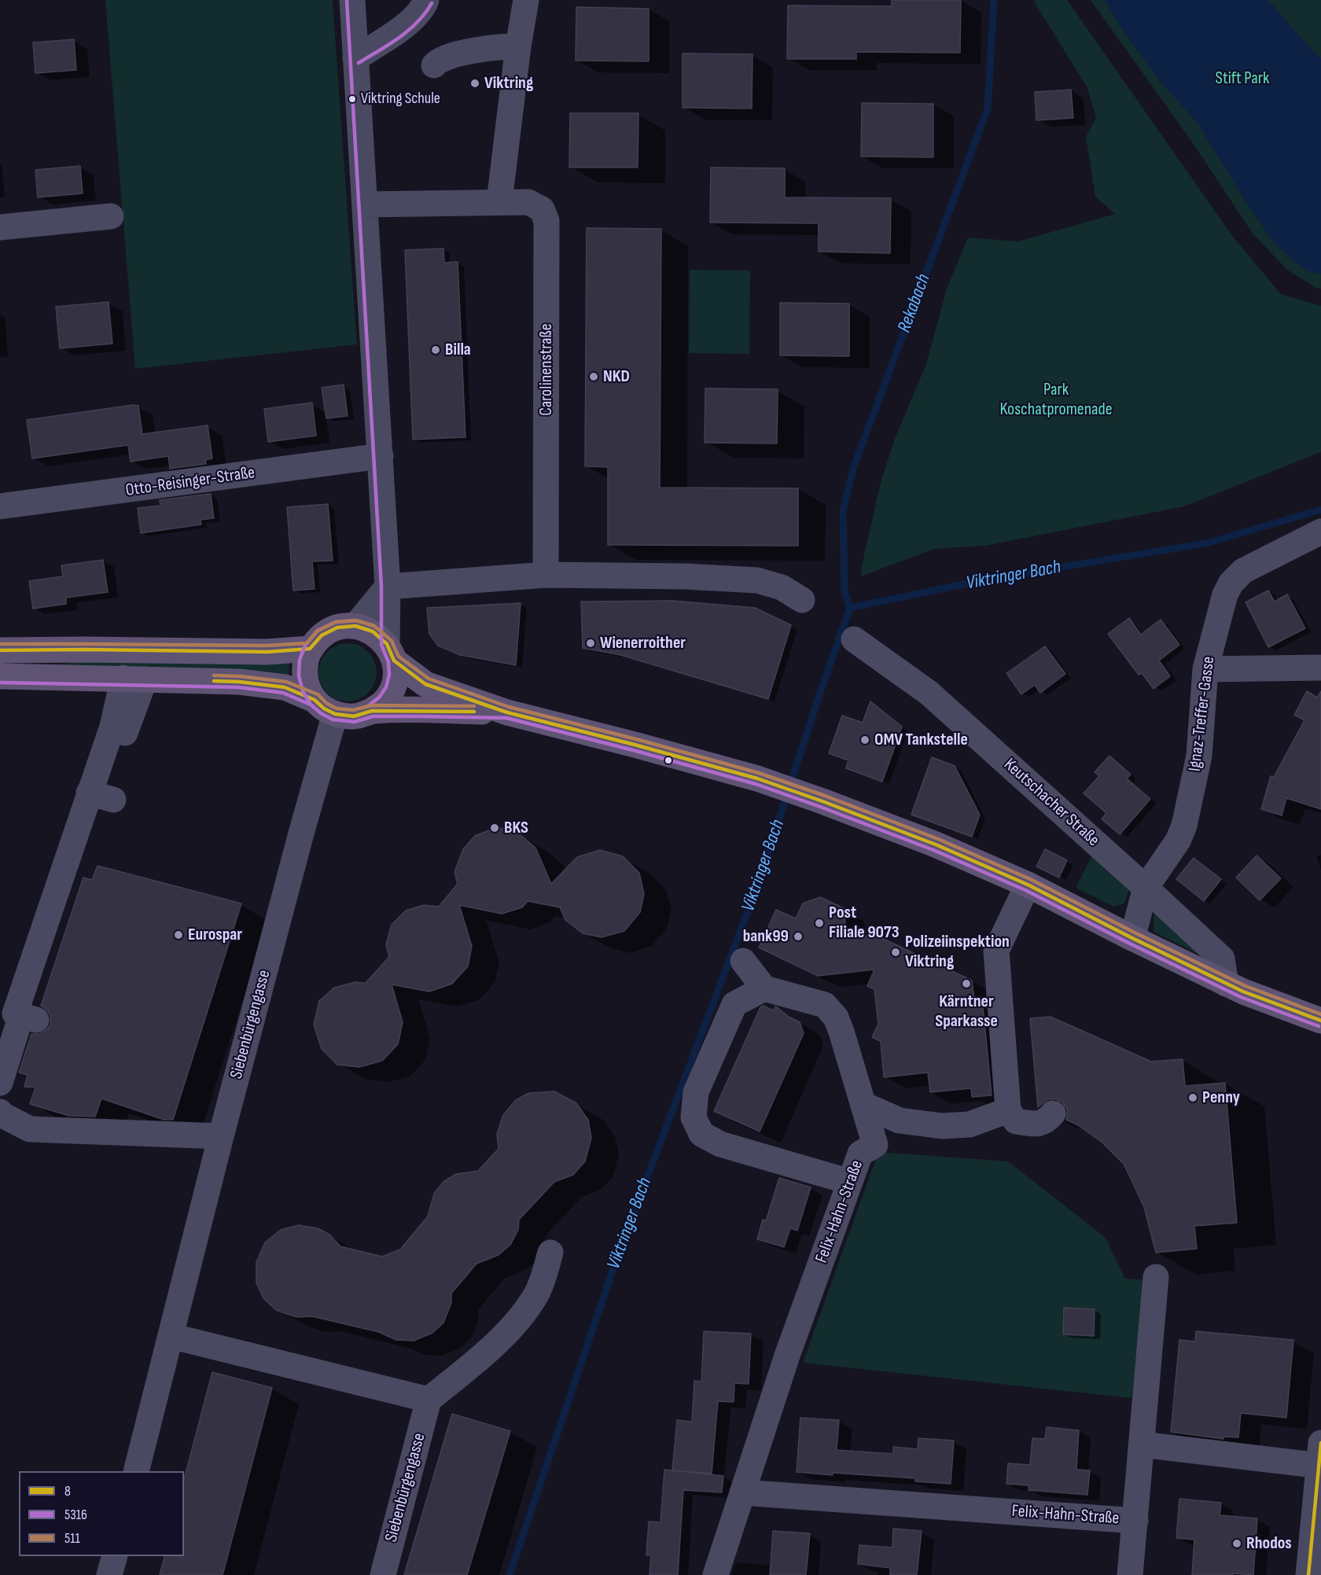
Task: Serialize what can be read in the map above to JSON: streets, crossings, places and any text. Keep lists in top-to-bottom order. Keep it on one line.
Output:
{"streets":{"street":["Carolinenstraße","Otto-Reisinger-Straße","Ignaz-Treffer-Gasse","Keutschacher Straße","Siebenbürgengasse","Felix-Hahn-Straße"]},"crossings":[["Ignaz-Treffer-Gasse","Keutschacher Straße"]],"water":["Rekabach","Viktringer Bach"],"parks":["Stift Park","Park Koschatpromenade"],"places":["Viktring","Viktring Schule","Billa","NKD","Wienerroither","OMV Tankstelle","BKS","Post Filiale 9073","Eurospar","bank99","Polizeiinspektion Viktring","Kärntner Sparkasse","Penny","Rhodos"],"lines":["transit line 5316","transit line 511","transit line 8"],"legend":["8","5316","511"]}
